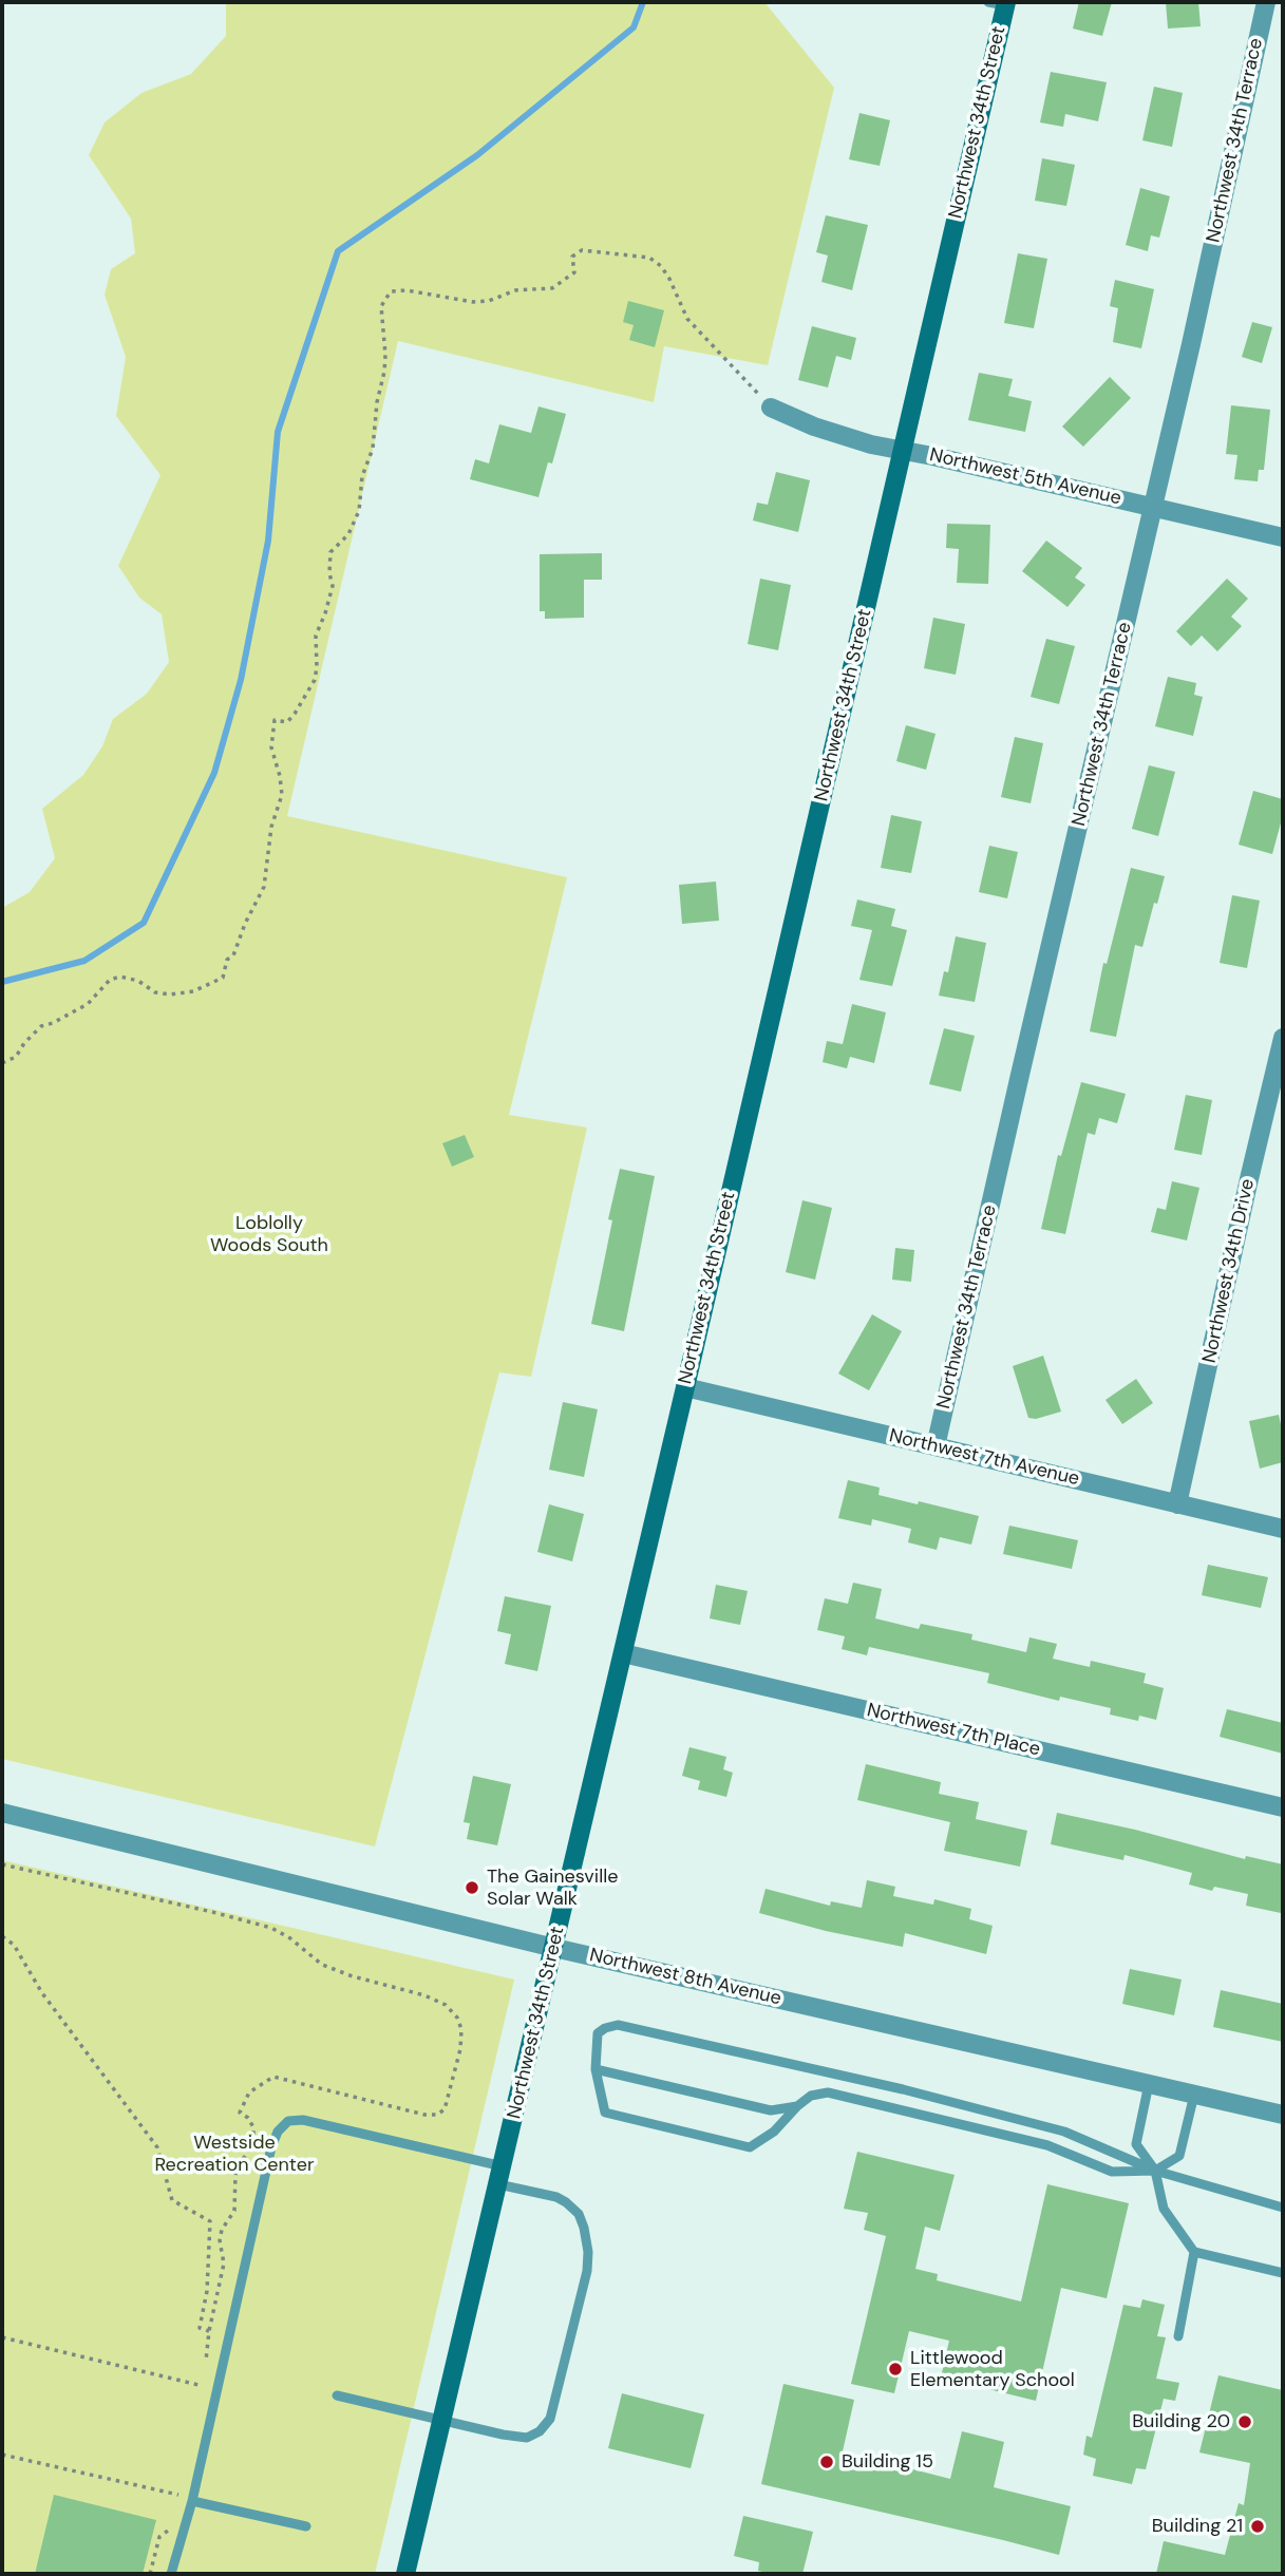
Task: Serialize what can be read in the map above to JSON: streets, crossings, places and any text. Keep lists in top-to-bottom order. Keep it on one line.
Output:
{"streets":{"main road":["Northwest 34th Street"],"street":["Northwest 34th Terrace","Northwest 5th Avenue","Northwest 34th Drive","Northwest 7th Avenue","Northwest 7th Place","Northwest 8th Avenue"]},"crossings":[["Northwest 34th Street","Northwest 5th Avenue"],["Northwest 34th Street","Northwest 7th Avenue"],["Northwest 34th Street","Northwest 7th Place"],["Northwest 34th Street","Northwest 8th Avenue"],["Northwest 34th Terrace","Northwest 5th Avenue"],["Northwest 34th Terrace","Northwest 7th Avenue"],["Northwest 34th Drive","Northwest 7th Avenue"]],"parks":["Loblolly Woods South","Westside Recreation Center"],"places":["The Gainesville Solar Walk","Littlewood Elementary School","Building 20","Building 15","Building 21"]}
